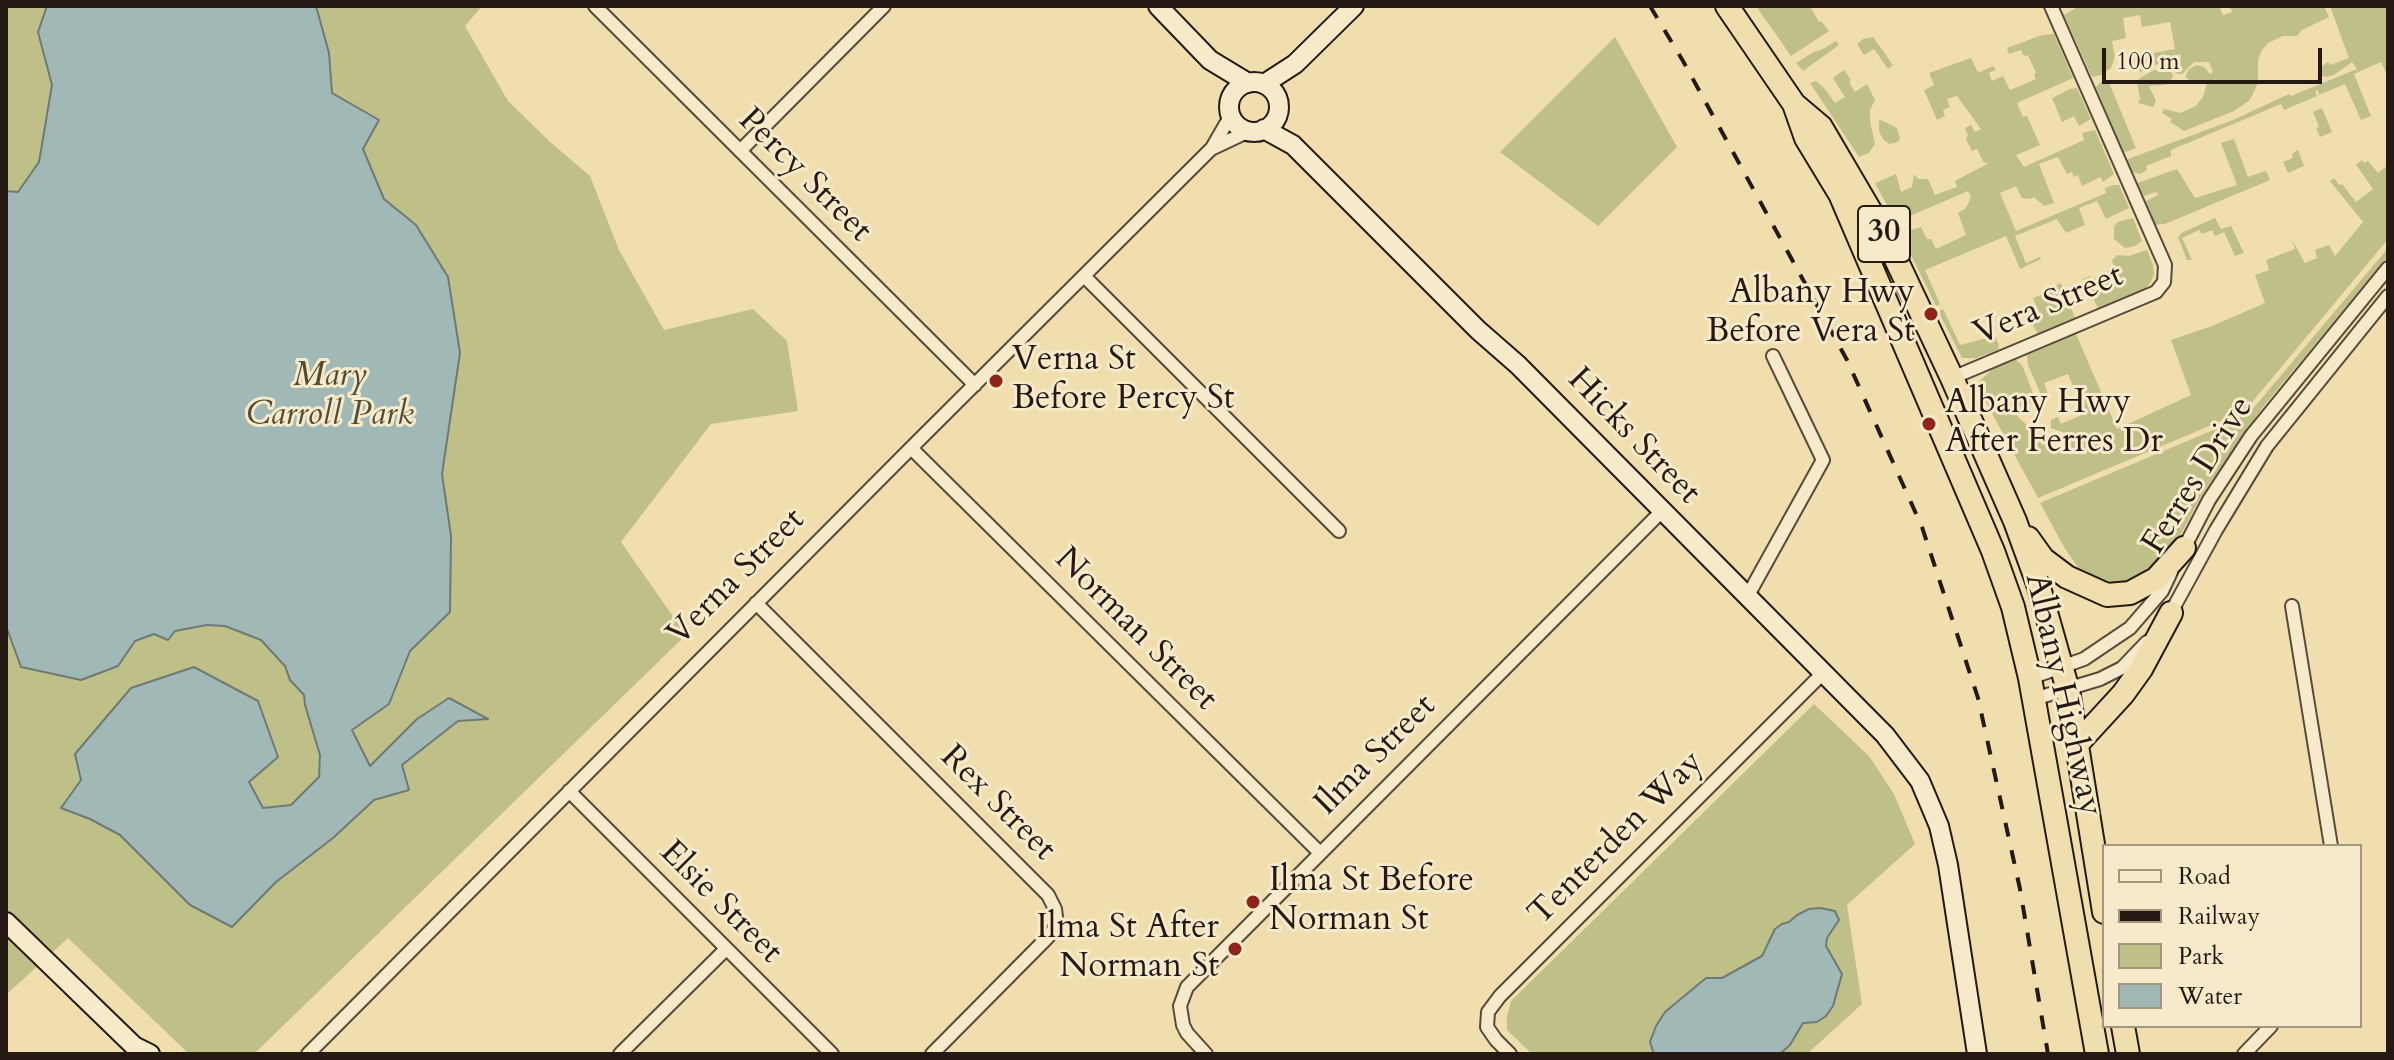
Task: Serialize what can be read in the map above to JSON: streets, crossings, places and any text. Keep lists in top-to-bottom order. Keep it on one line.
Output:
{"streets":{"highway":["30","Albany Highway"],"street":["Percy Street","Vera Street","Hicks Street","Ferres Drive","Verna Street","Norman Street","Ilma Street","Rex Street","Tenterden Way","Elsie Street"]},"crossings":[["Percy Street","Verna Street"],["Vera Street","Albany Highway"],["Hicks Street","Verna Street"],["Hicks Street","Ilma Street"],["Hicks Street","Tenterden Way"],["Ferres Drive","Albany Highway"],["Verna Street","Norman Street"],["Verna Street","Rex Street"],["Verna Street","Elsie Street"],["Norman Street","Ilma Street"]],"parks":["Mary Carroll Park"],"places":["Albany Hwy Before Vera St","Verna St Before Percy St","Albany Hwy After Ferres Dr","Ilma St Before Norman St","Ilma St After Norman St"],"legend":["Road","Railway","Park","Water"],"scale_bar":"100 m"}
